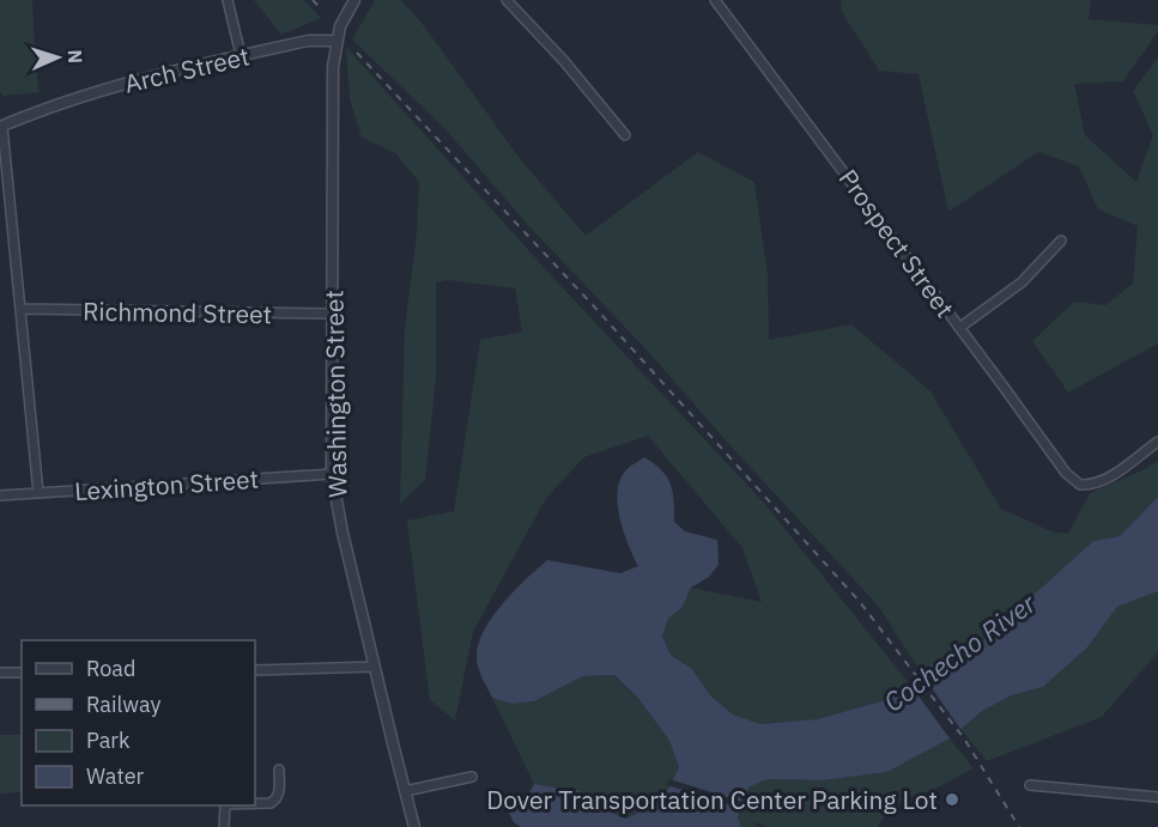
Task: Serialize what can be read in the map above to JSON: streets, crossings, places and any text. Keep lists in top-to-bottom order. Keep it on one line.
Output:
{"streets":{"street":["Arch Street","Prospect Street","Richmond Street","Washington Street","Lexington Street"]},"crossings":[["Arch Street","Washington Street"],["Richmond Street","Washington Street"],["Washington Street","Lexington Street"]],"water":["Cochecho River"],"places":["Dover Transportation Center Parking Lot"],"legend":["Road","Railway","Park","Water"],"north":"right"}
